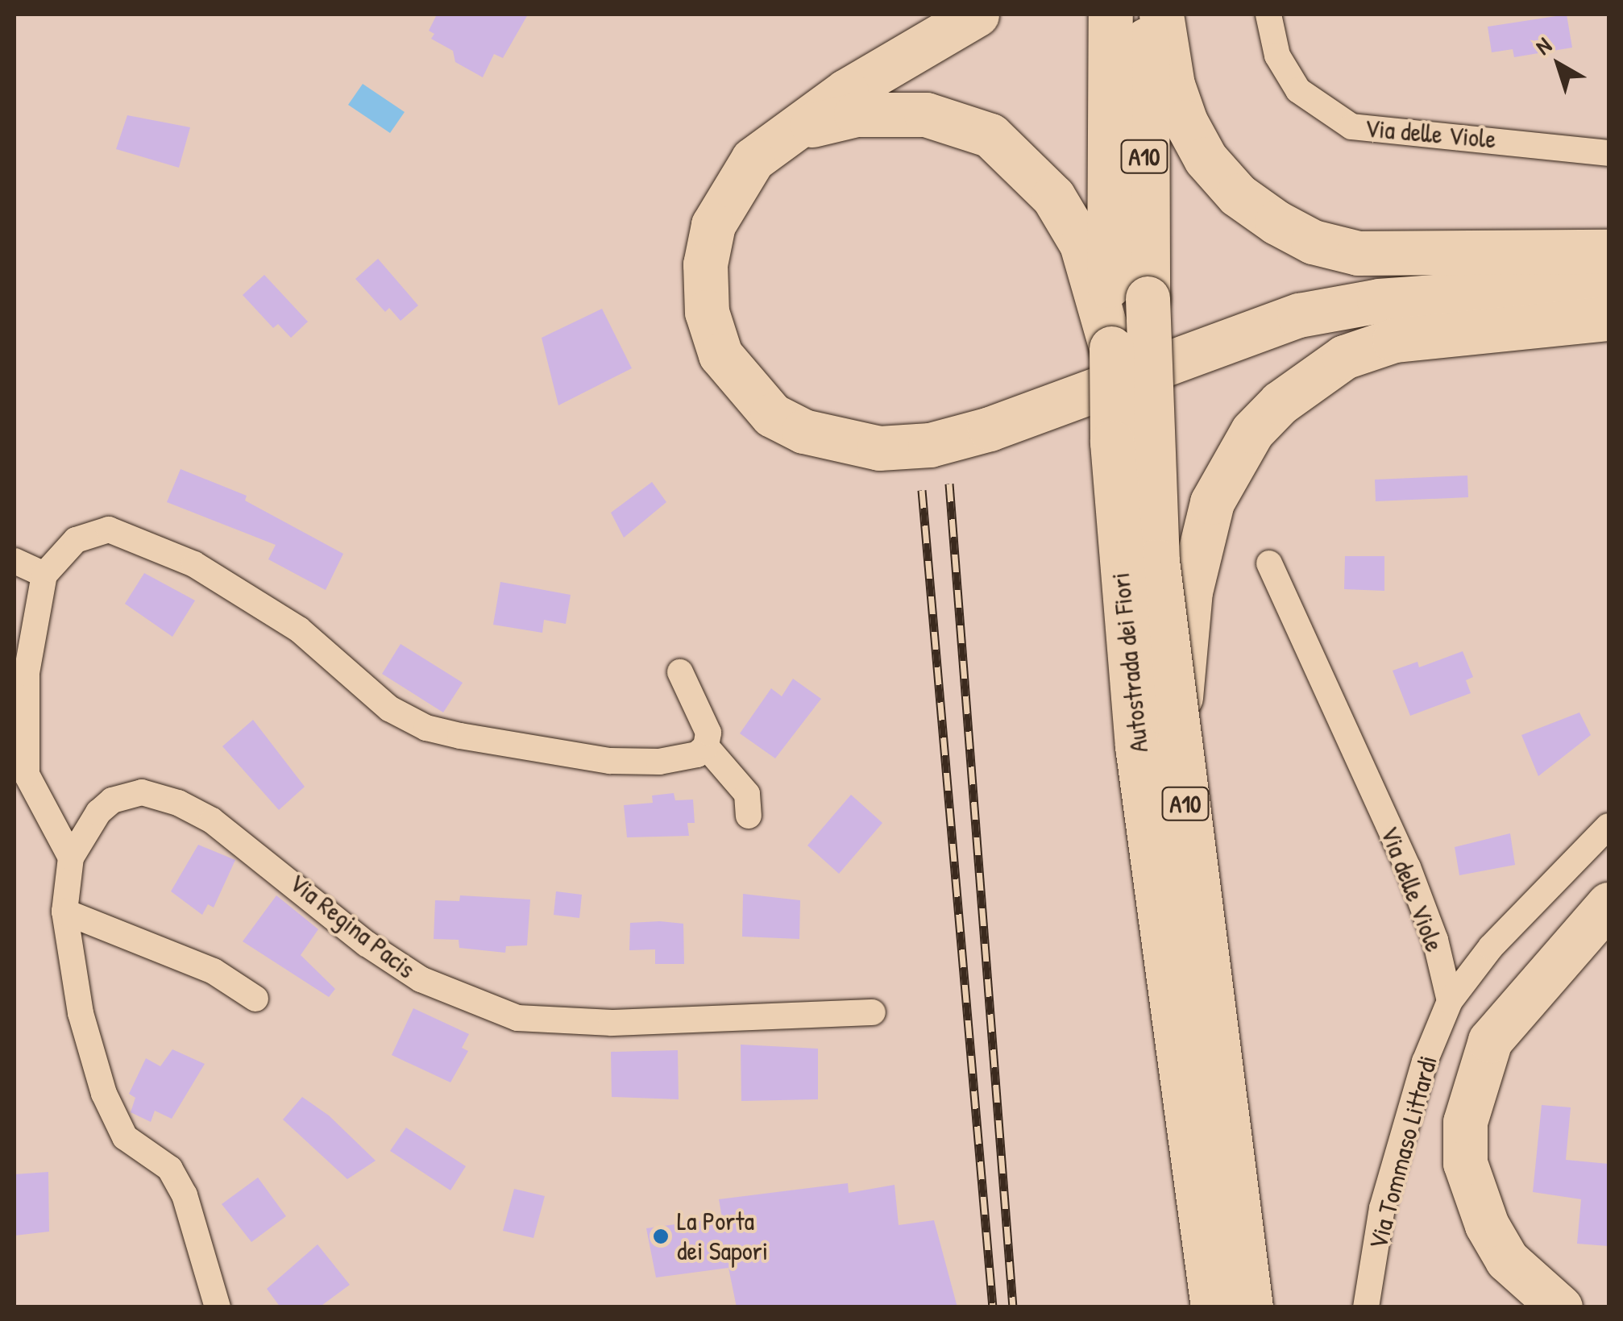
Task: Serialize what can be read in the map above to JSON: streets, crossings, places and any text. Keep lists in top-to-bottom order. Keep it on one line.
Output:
{"streets":{"highway":["A10","Autostrada dei Fiori"],"street":["Via delle Viole","Via Regina Pacis","Via Tommaso Littardi"]},"crossings":[["Via delle Viole","Via Tommaso Littardi"]],"places":["La Porta dei Sapori"],"north":"top left"}
